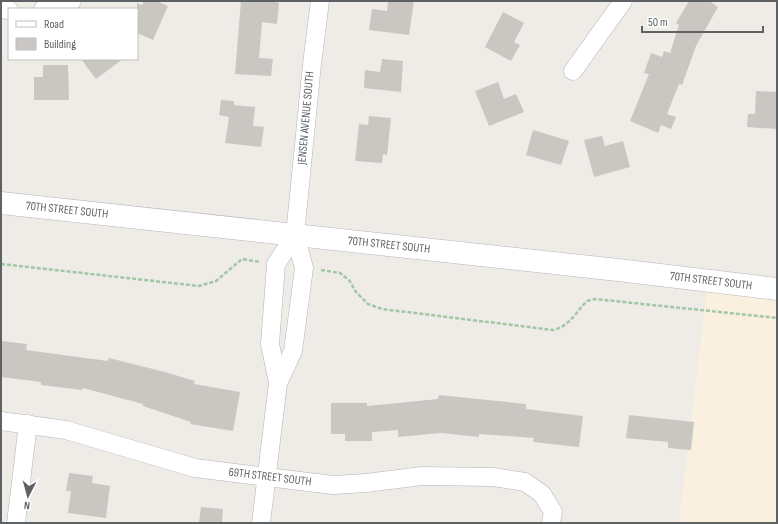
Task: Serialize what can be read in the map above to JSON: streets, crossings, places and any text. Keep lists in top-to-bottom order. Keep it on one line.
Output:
{"streets":{"main road":["70TH STREET SOUTH"],"street":["JENSEN AVENUE SOUTH","69TH STREET SOUTH"]},"crossings":[["JENSEN AVENUE SOUTH","70TH STREET SOUTH"],["JENSEN AVENUE SOUTH","69TH STREET SOUTH"]],"legend":["Road","Building"],"scale_bar":"50 m","north":"bottom"}
